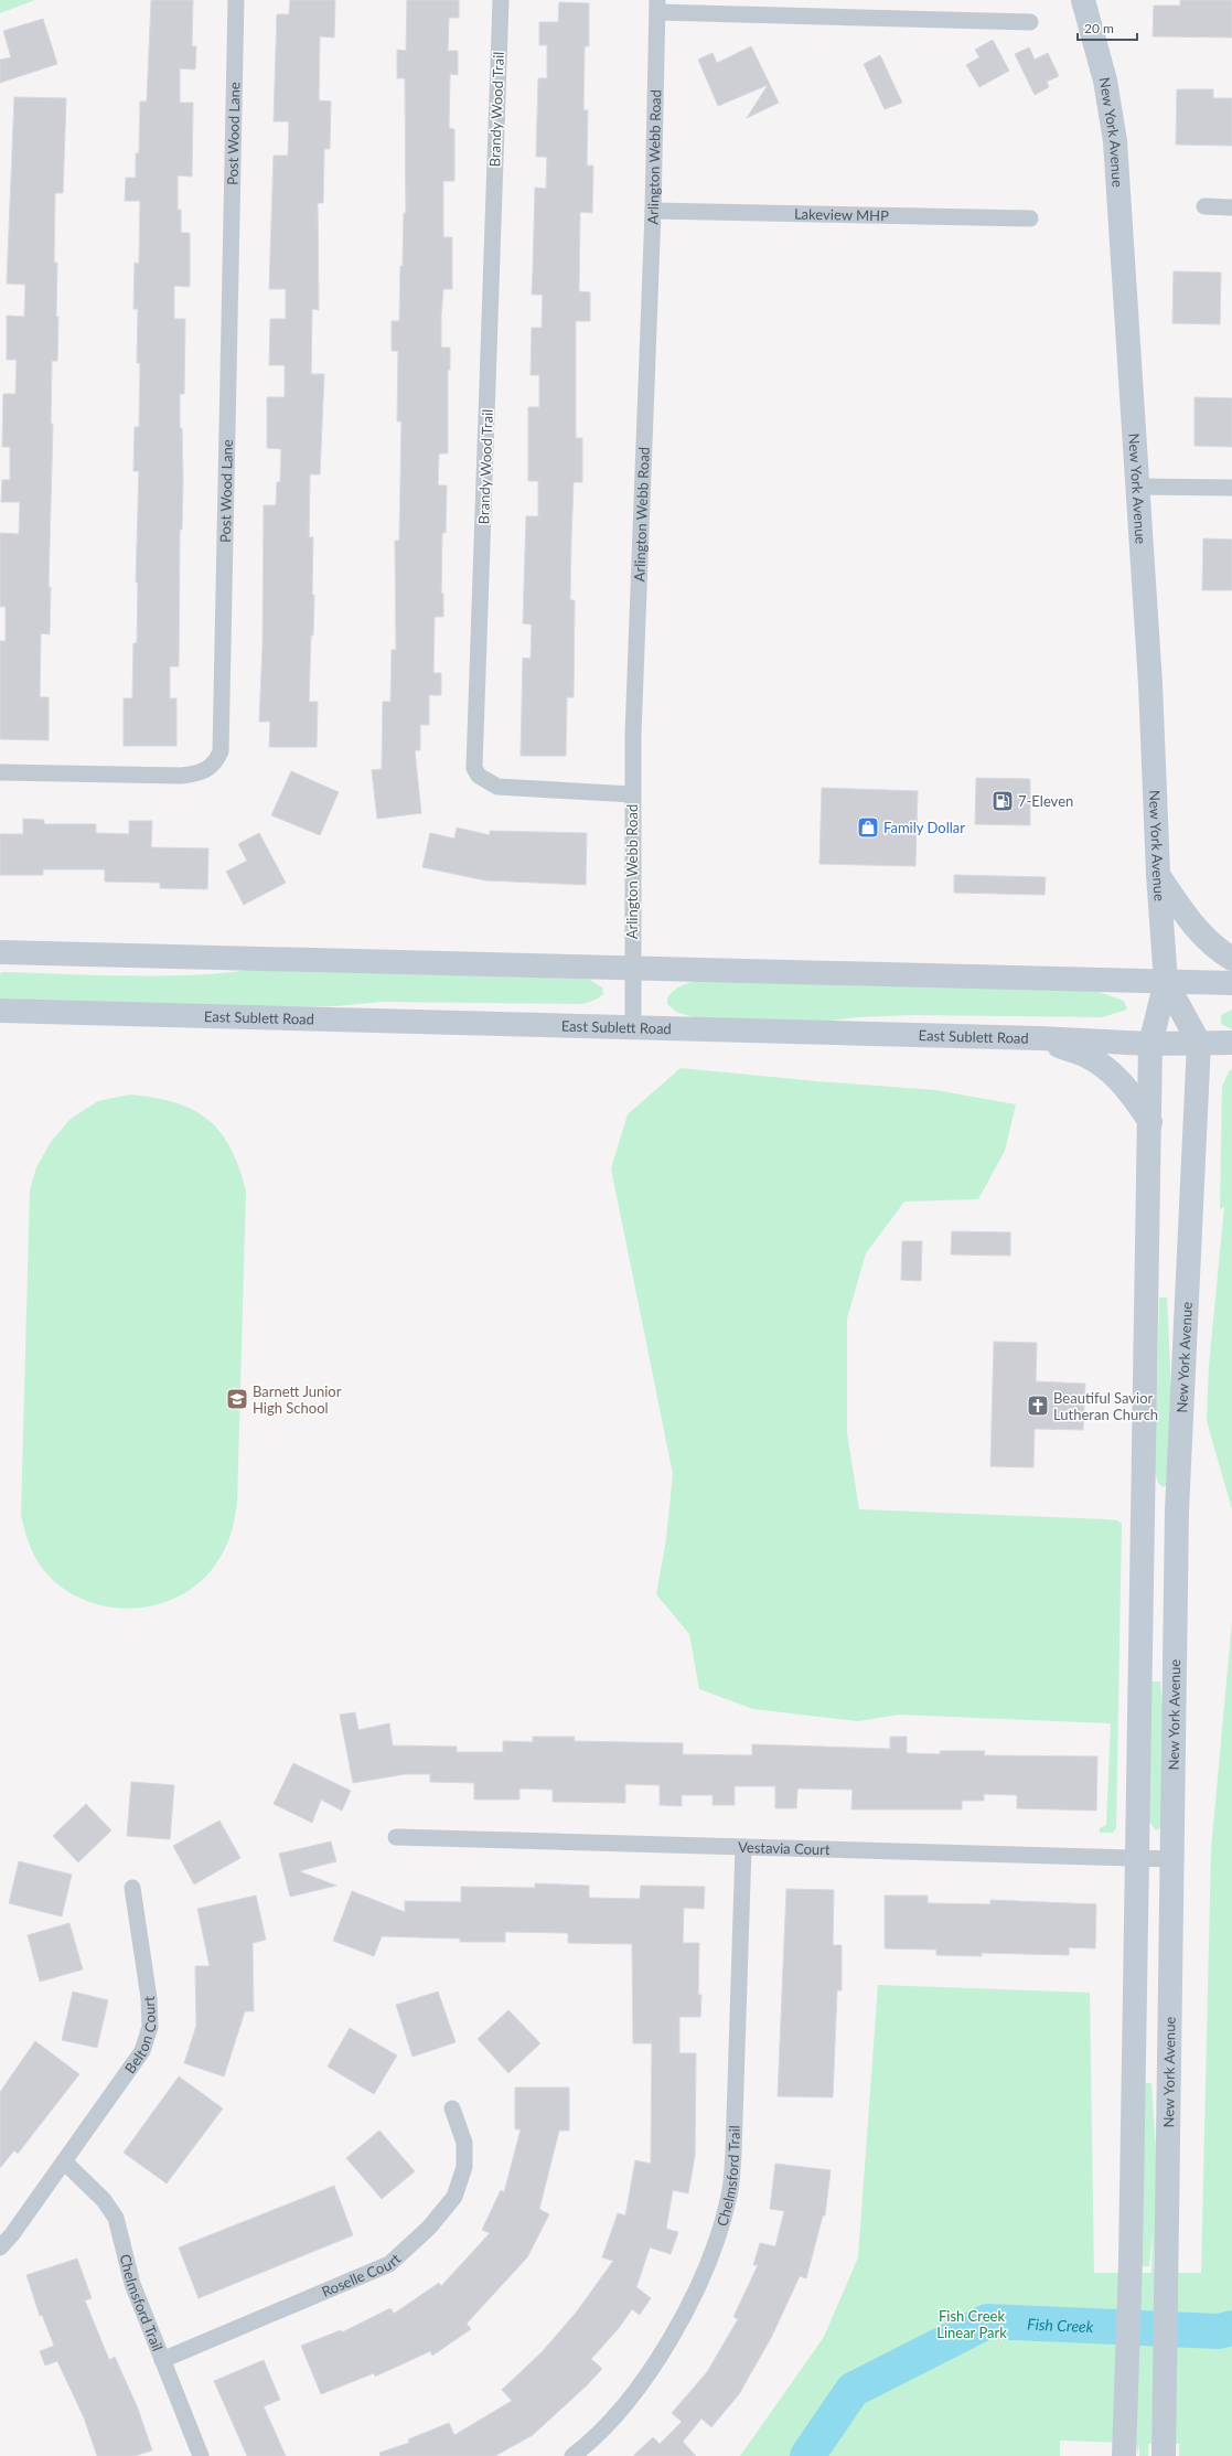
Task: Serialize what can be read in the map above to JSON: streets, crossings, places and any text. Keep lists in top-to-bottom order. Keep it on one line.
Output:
{"streets":{"main road":["New York Avenue","East Sublett Road"],"street":["Brandy Wood Trail","Post Wood Lane","Arlington Webb Road","Lakeview MHP","Vestavia Court","Belton Court","Chelmsford Trail","Roselle Court"]},"crossings":[["Brandy Wood Trail","Arlington Webb Road"],["New York Avenue","East Sublett Road"],["New York Avenue","Vestavia Court"],["Arlington Webb Road","Lakeview MHP"],["Arlington Webb Road","East Sublett Road"],["Vestavia Court","Chelmsford Trail"],["Belton Court","Chelmsford Trail"],["Chelmsford Trail","Roselle Court"]],"water":["Fish Creek"],"parks":["Fish Creek Linear Park"],"places":{"fuel station":["7-Eleven"],"shop":["Family Dollar"],"school or university":["Barnett Junior High School"],"church":["Beautiful Savior Lutheran Church"]},"scale_bar":"20 m"}
